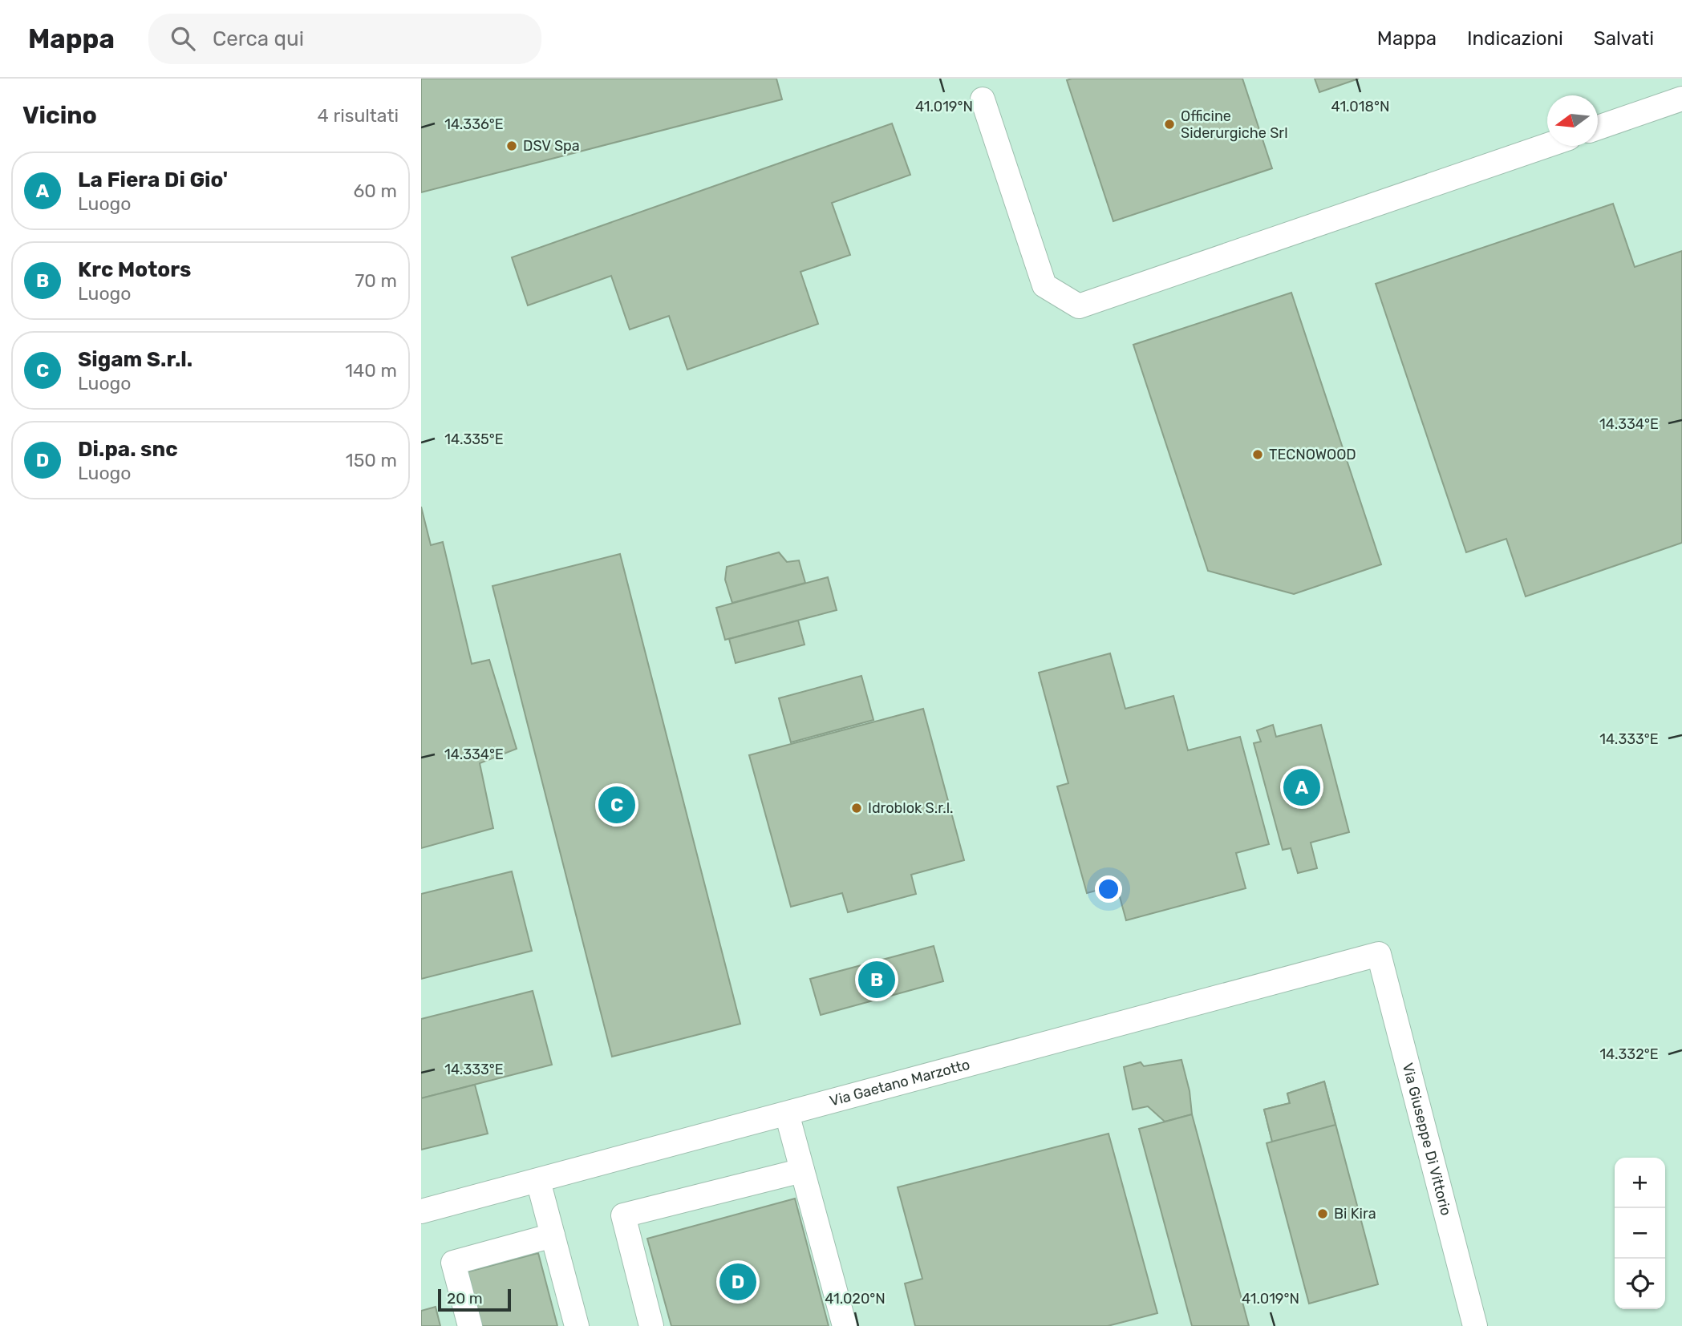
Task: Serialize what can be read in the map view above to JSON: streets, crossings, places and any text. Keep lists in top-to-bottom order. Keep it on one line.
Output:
{"streets":{"street":["Via Gaetano Marzotto","Via Giuseppe Di Vittorio"]},"crossings":[["Via Gaetano Marzotto","Via Giuseppe Di Vittorio"]],"places":["Officine Siderurgiche Srl","DSV Spa","TECNOWOOD","Idroblok S.r.l.","Bi Kira"],"scale_bar":"20 m","north":"left","page":{"header":"Mappa","search":"Cerca qui","nav":["Mappa","Indicazioni","Salvati"],"heading":["Vicino","4 risultati"],"list":[{"mark":"A","name":"La Fiera Di Gio'","note":"Luogo","value":"60 m"},{"mark":"B","name":"Krc Motors","note":"Luogo","value":"70 m"},{"mark":"C","name":"Sigam S.r.l.","note":"Luogo","value":"140 m"},{"mark":"D","name":"Di.pa. snc","note":"Luogo","value":"150 m"}],"pins":["A","C","B","D"],"map_buttons":["+","−"],"scale":"20 m"},"coordinates":["41.019°N","41.018°N","14.336°E","14.334°E","14.335°E","14.333°E","14.332°E","41.020°N"]}
